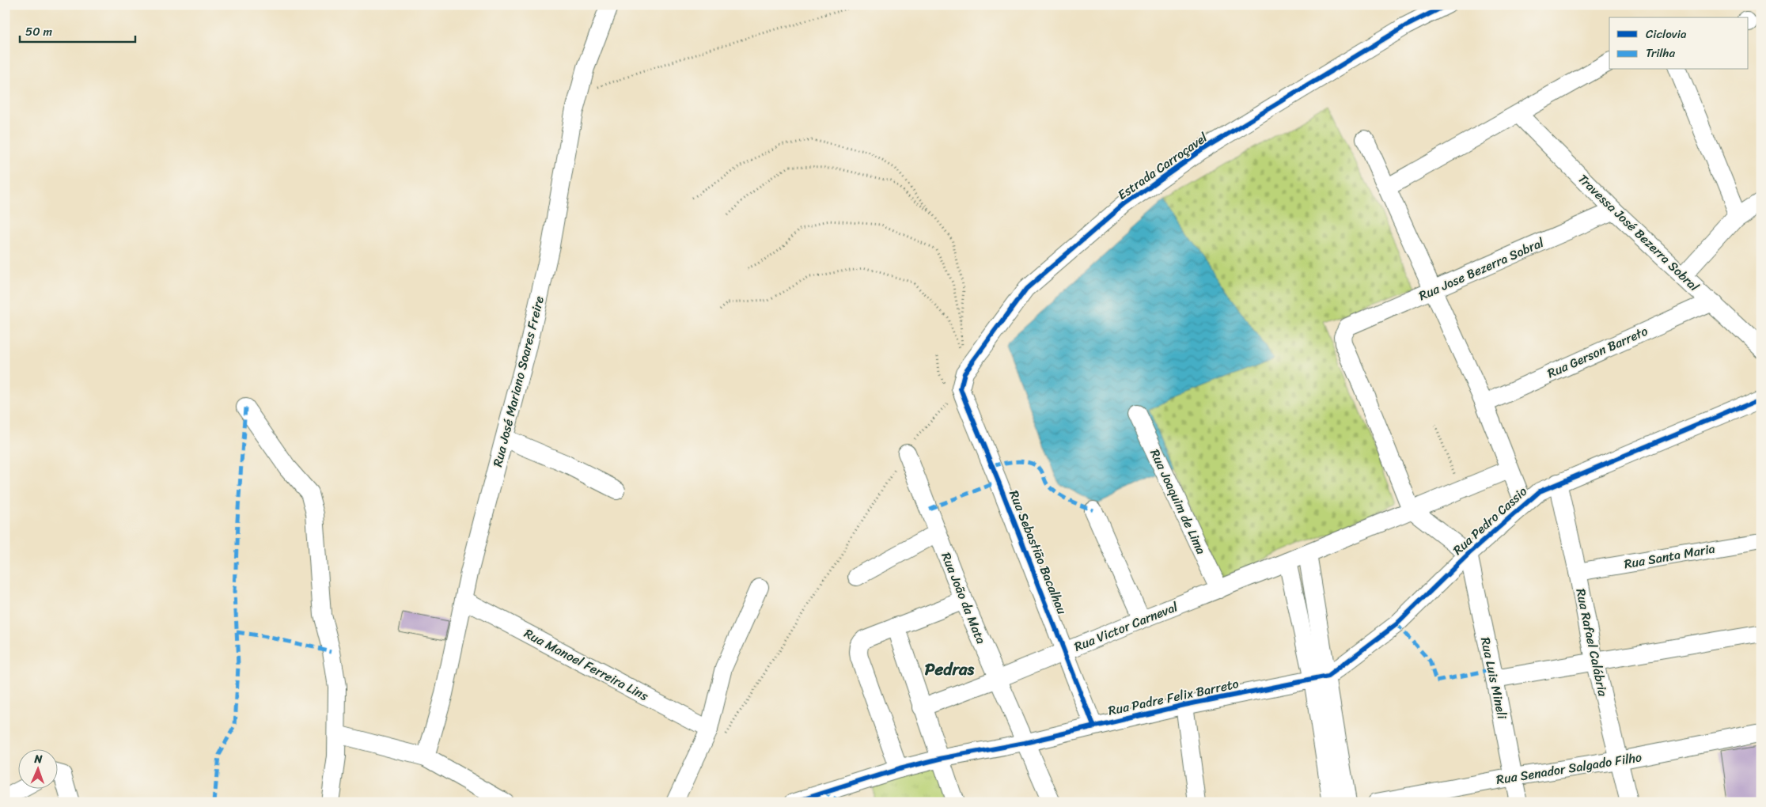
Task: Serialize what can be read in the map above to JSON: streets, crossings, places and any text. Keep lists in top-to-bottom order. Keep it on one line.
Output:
{"streets":{"street":["Estrada Carroçavel","Travessa José Bezerra Sobral","Rua Jose Bezerra Sobral","Rua Gerson Barreto","Rua José Mariano Soares Freire","Rua Joaquim de Lima","Rua Pedro Cassio","Rua Sebastião Bacalhau","Rua Santa Maria","Rua João da Mata","Rua Victor Carneval","Rua Rafael Calábria","Rua Manoel Ferreira Lins","Rua Luis Mineli","Rua Padre Felix Barreto","Rua Senador Salgado Filho"]},"crossings":[["Estrada Carroçavel","Rua Sebastião Bacalhau"],["Travessa José Bezerra Sobral","Rua Jose Bezerra Sobral"],["Travessa José Bezerra Sobral","Rua Gerson Barreto"],["Rua Jose Bezerra Sobral","Rua Victor Carneval"],["Rua José Mariano Soares Freire","Rua Manoel Ferreira Lins"],["Rua Joaquim de Lima","Rua Victor Carneval"],["Rua Pedro Cassio","Rua Rafael Calábria"],["Rua Pedro Cassio","Rua Luis Mineli"],["Rua Pedro Cassio","Rua Padre Felix Barreto"],["Rua Sebastião Bacalhau","Rua Victor Carneval"],["Rua Sebastião Bacalhau","Rua Padre Felix Barreto"],["Rua Santa Maria","Rua Rafael Calábria"],["Rua João da Mata","Rua Victor Carneval"],["Rua João da Mata","Rua Padre Felix Barreto"],["Rua Rafael Calábria","Rua Senador Salgado Filho"],["Rua Luis Mineli","Rua Senador Salgado Filho"]],"districts":["Pedras"],"legend":["Ciclovia","Trilha"],"scale_bar":"50 m","north":"top"}
